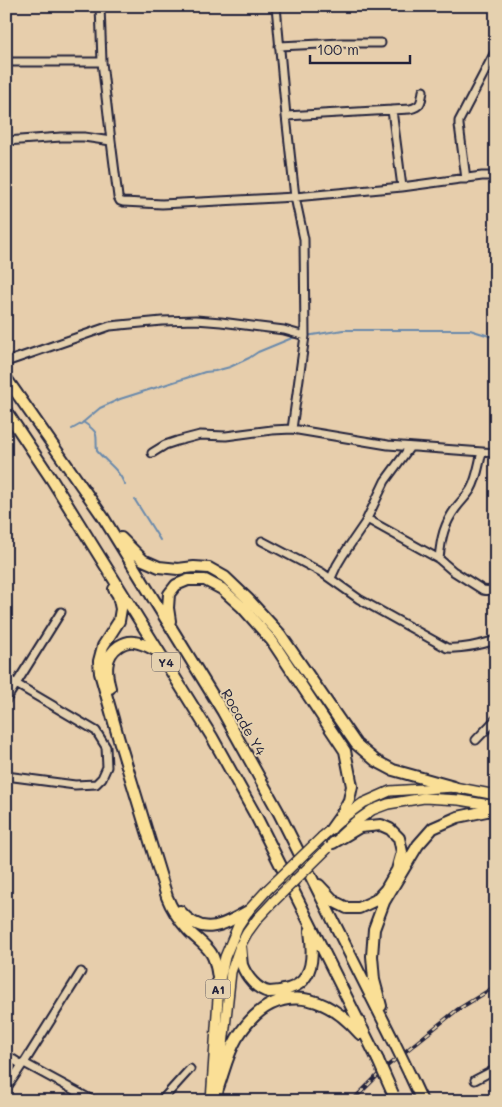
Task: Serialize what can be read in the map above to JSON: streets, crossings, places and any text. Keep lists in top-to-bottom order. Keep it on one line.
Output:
{"streets":{"highway":["Y4","Rocade Y4"],"main road":["A1"]},"scale_bar":"100 m"}
